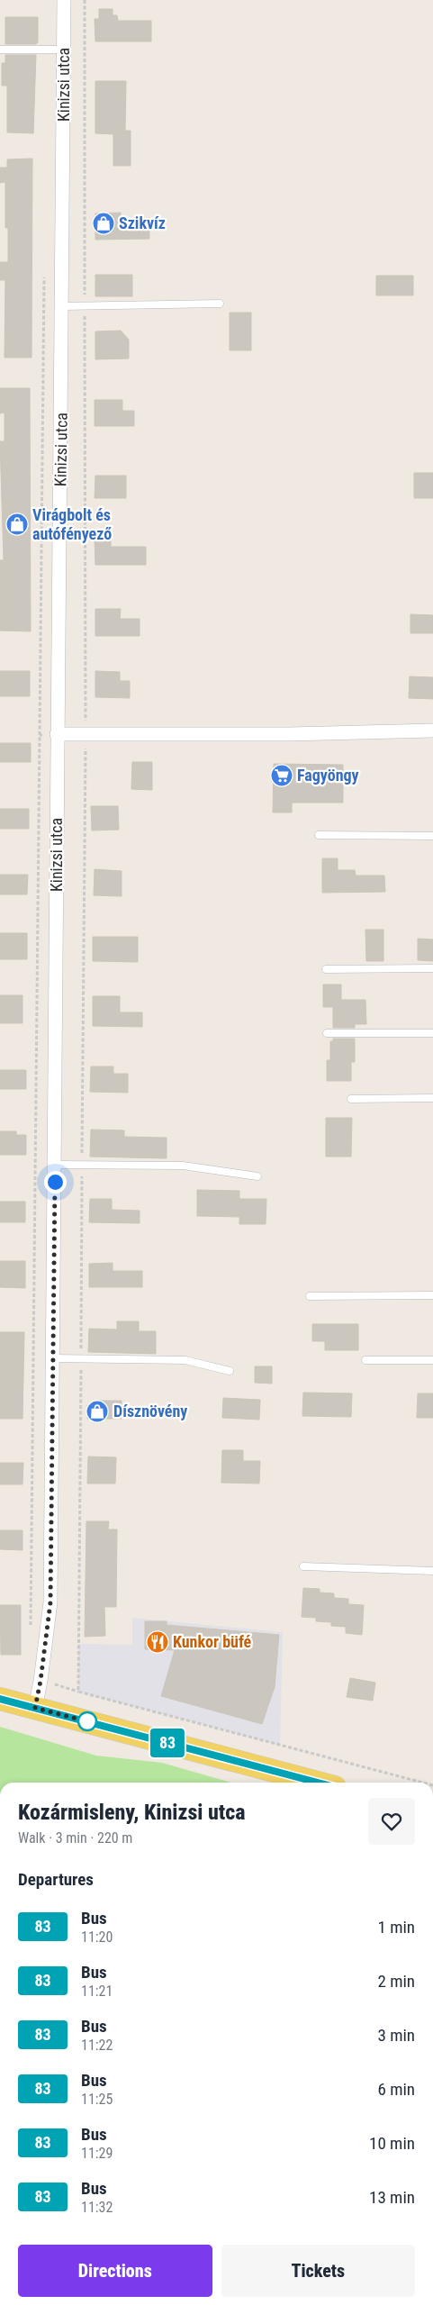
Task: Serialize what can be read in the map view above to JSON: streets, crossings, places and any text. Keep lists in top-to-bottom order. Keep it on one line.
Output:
{"streets":{"street":["Kinizsi utca"]},"places":{"shop":["Szikvíz","Virágbolt és autófényező","Dísznövény"],"supermarket":["Fagyöngy"],"restaurant":["Kunkor büfé"]},"lines":["bus line 83"],"page":{"on_map":"83","heading":[["Kozármisleny, Kinizsi utca","Walk · 3 min · 220 m"],"Departures"],"list":[{"mark":"83","name":"Bus","note":"11:20","value":"1 min"},{"mark":"83","name":"Bus","note":"11:21","value":"2 min"},{"mark":"83","name":"Bus","note":"11:22","value":"3 min"},{"mark":"83","name":"Bus","note":"11:25","value":"6 min"},{"mark":"83","name":"Bus","note":"11:29","value":"10 min"},{"mark":"83","name":"Bus","note":"11:32","value":"13 min"}],"buttons":["Directions","Tickets"]}}
